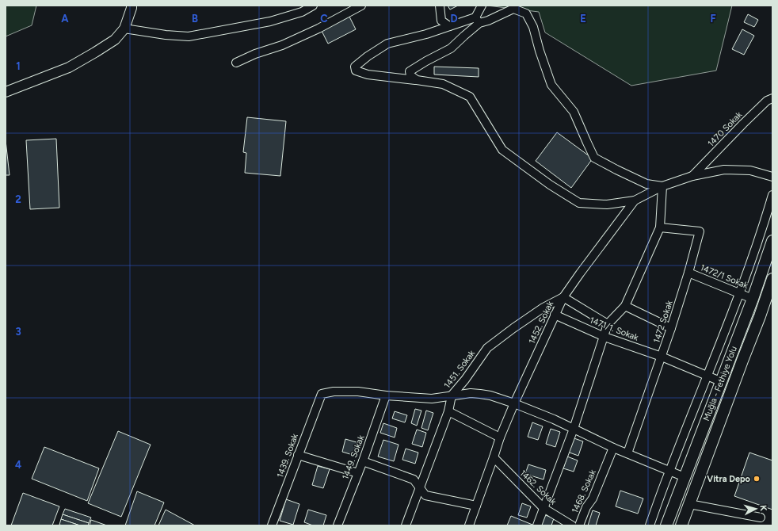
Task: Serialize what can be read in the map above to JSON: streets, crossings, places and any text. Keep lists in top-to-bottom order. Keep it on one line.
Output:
{"streets":{"highway":["Muğla - Fethiye Yolu"],"street":["1470 Sokak","1472/1 Sokak","1472 Sokak","1452. Sokak","1471/1. Sokak","1451. Sokak","1439. Sokak","1449. Sokak","1462. Sokak","1468. Sokak"]},"crossings":[["1470 Sokak","1452. Sokak"],["1472/1 Sokak","1472 Sokak"],["1472/1 Sokak","Muğla - Fethiye Yolu"],["1472 Sokak","1471/1. Sokak"],["1452. Sokak","1471/1. Sokak"],["1452. Sokak","1451. Sokak"],["1452. Sokak","1462. Sokak"],["1471/1. Sokak","Muğla - Fethiye Yolu"],["1439. Sokak","1449. Sokak"]],"places":["Vitra Depo"],"north":"right","grid":{"columns":["A","B","C","D","E","F"],"rows":["1","2","3","4"]}}
